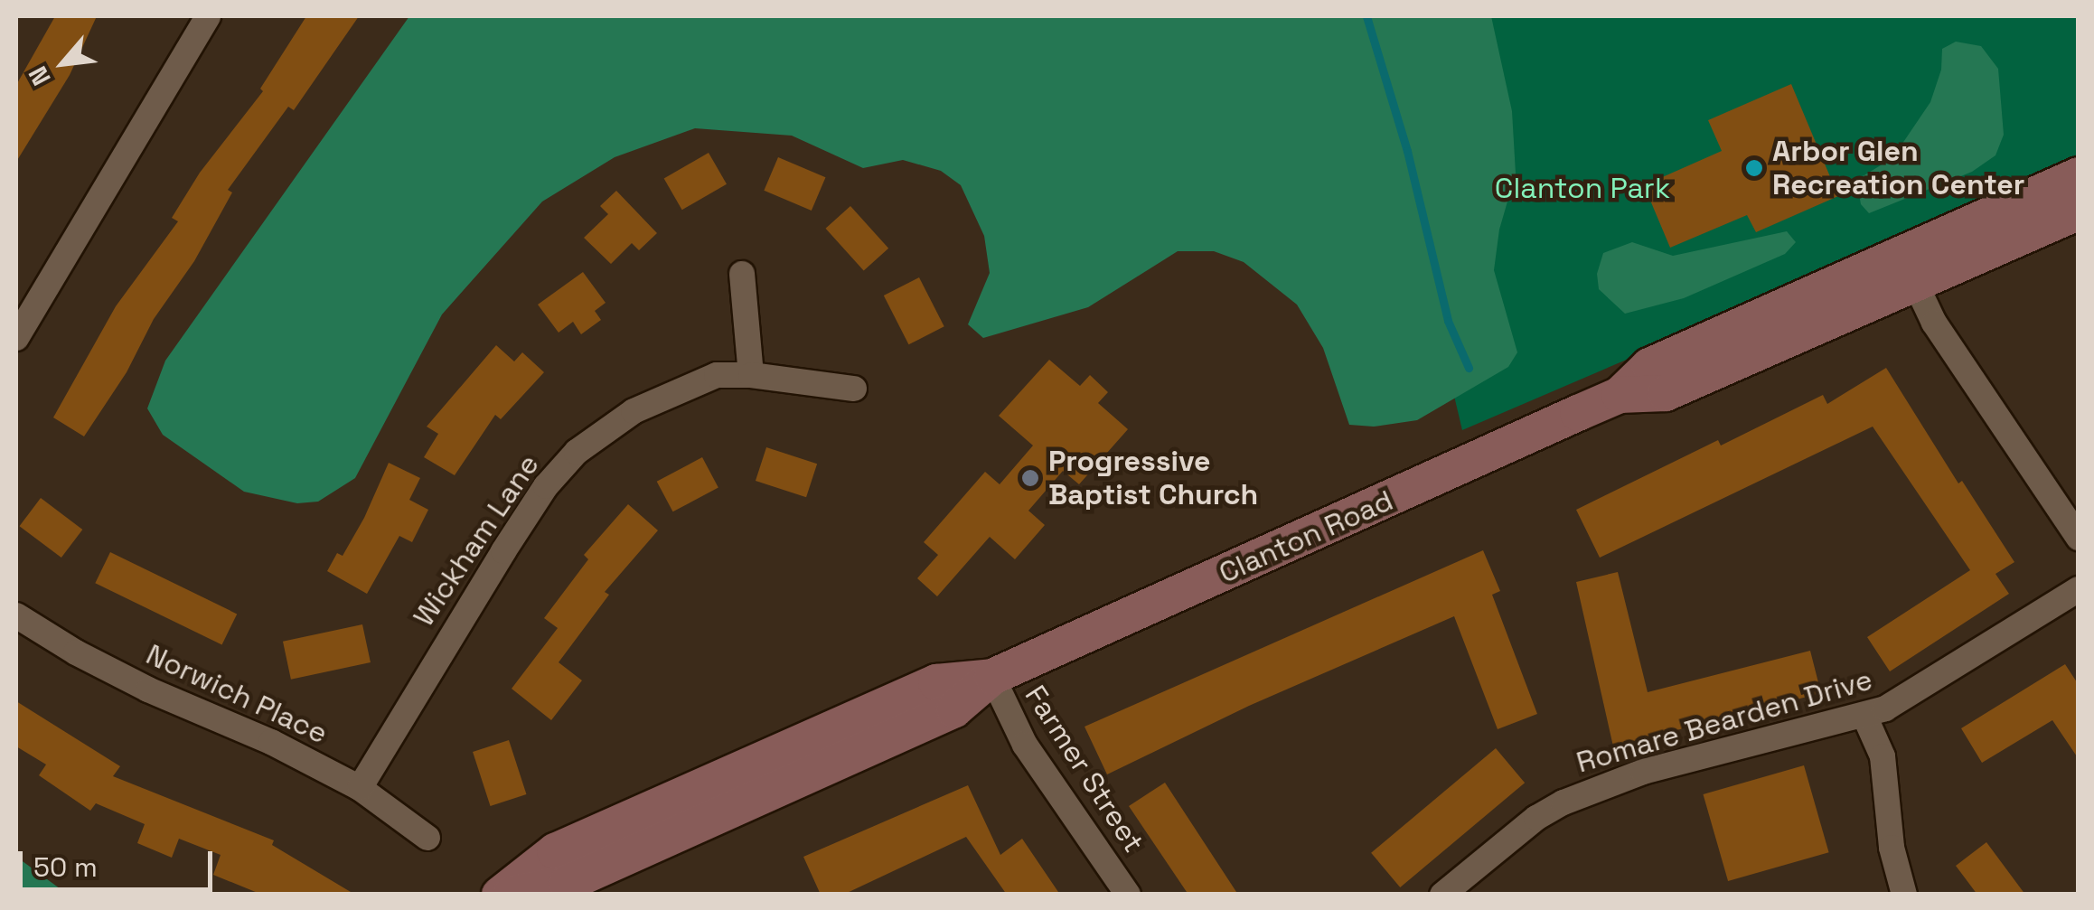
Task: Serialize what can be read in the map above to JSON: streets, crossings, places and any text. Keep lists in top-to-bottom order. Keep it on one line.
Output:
{"streets":{"main road":["Clanton Road"],"street":["Wickham Lane","Norwich Place","Romare Bearden Drive","Farmer Street"]},"crossings":[["Clanton Road","Farmer Street"],["Wickham Lane","Norwich Place"]],"parks":["Clanton Park"],"places":["Arbor Glen Recreation Center","Progressive Baptist Church"],"scale_bar":"50 m","north":"bottom left"}
